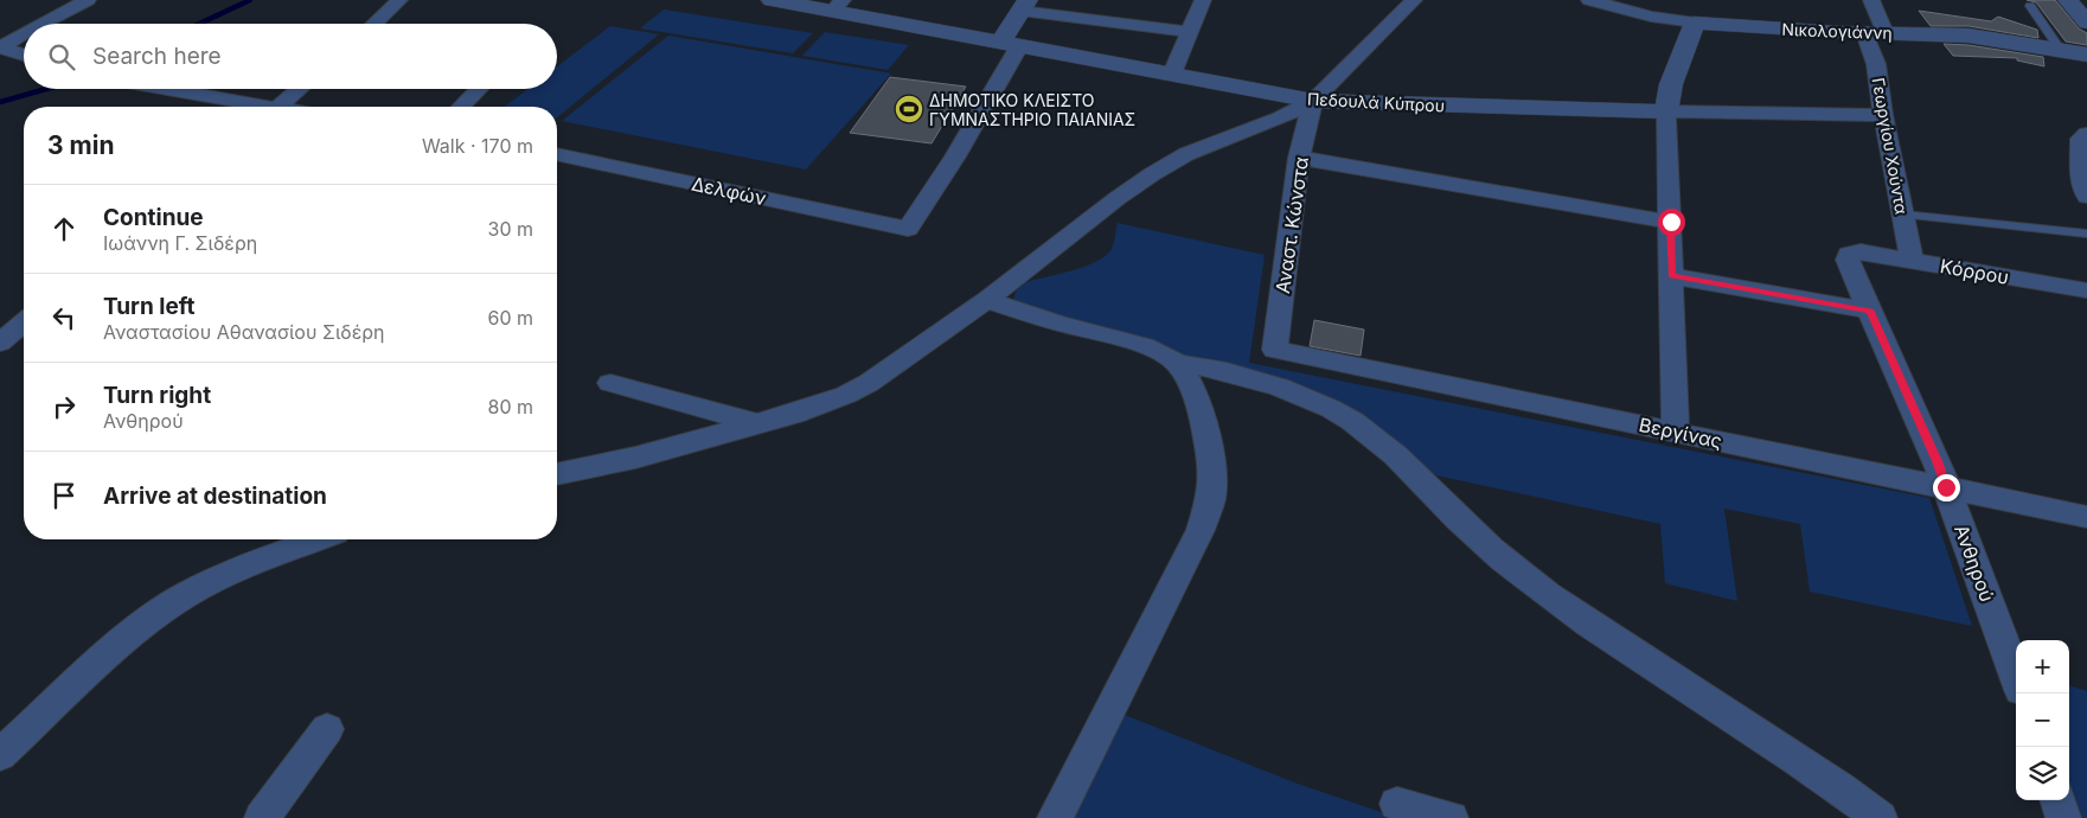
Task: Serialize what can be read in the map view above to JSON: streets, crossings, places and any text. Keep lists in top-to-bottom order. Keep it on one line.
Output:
{"streets":{"street":["Νικολογιάννη","Πεδουλά Κύπρου","Γεωργίου Χούντα","Δελφών","Αναστ. Κώνστα","Κόρρου","Βεργίνας","Ανθηρού"]},"crossings":[["Νικολογιάννη","Γεωργίου Χούντα"],["Πεδουλά Κύπρου","Γεωργίου Χούντα"],["Πεδουλά Κύπρου","Δελφών"],["Πεδουλά Κύπρου","Αναστ. Κώνστα"],["Γεωργίου Χούντα","Κόρρου"],["Αναστ. Κώνστα","Βεργίνας"],["Κόρρου","Ανθηρού"],["Βεργίνας","Ανθηρού"]],"places":{"sports":["ΔΗΜΟΤΙΚΟ ΚΛΕΙΣΤΟ ΓΥΜΝΑΣΤΗΡΙΟ ΠΑΙΑΝΙΑΣ"]},"page":{"search":"Search here","heading":["3 min","Walk · 170 m"],"list":[["Continue","Ιωάννη Γ. Σιδέρη","30 m"],["Turn left","Αναστασίου Αθανασίου Σιδέρη","60 m"],["Turn right","Ανθηρού","80 m"],"Arrive at destination"],"map_buttons":["+","−"]}}
